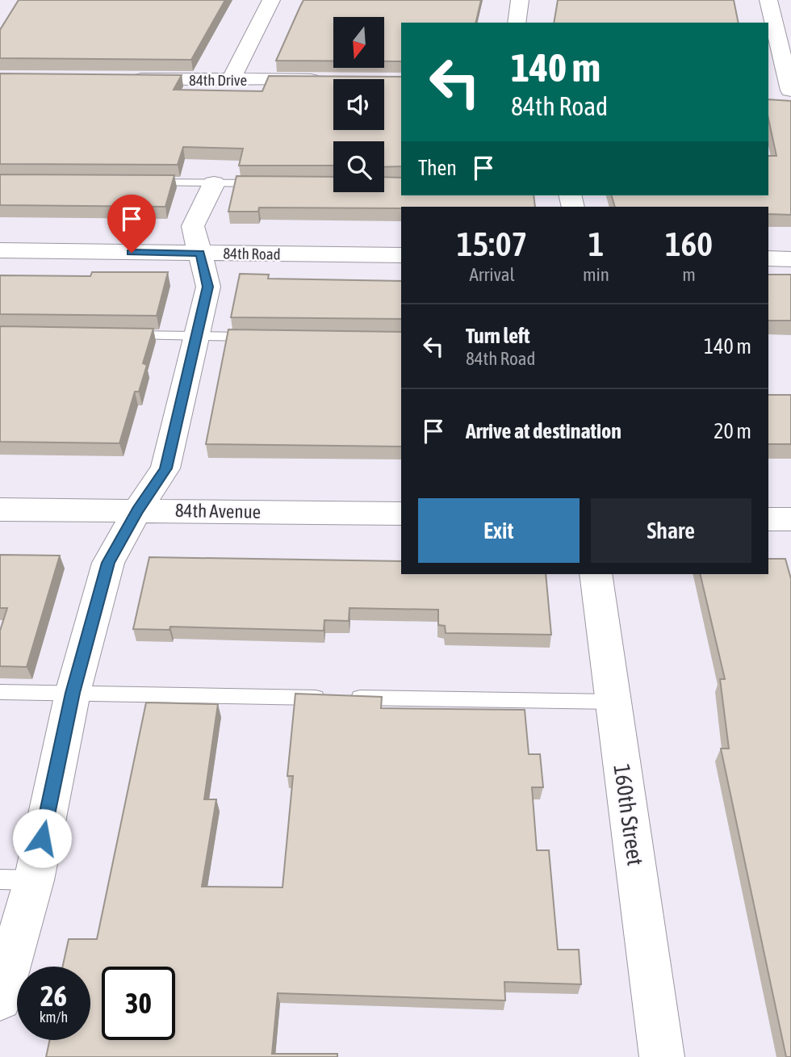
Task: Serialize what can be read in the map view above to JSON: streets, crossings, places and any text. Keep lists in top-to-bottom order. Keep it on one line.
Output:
{"streets":{"street":["84th Drive","84th Road","84th Avenue","160th Street"]},"north":"bottom","page":{"turn":["140 m","84th Road"],"then":"Then","eta":["15:07","Arrival","1","min","160","m"],"list":[{"name":"Turn left","note":"84th Road","value":"140 m"},{"name":"Arrive at destination","value":"20 m"}],"buttons":["Exit","Share"],"speed":"26 km/h","limit":"30"}}
